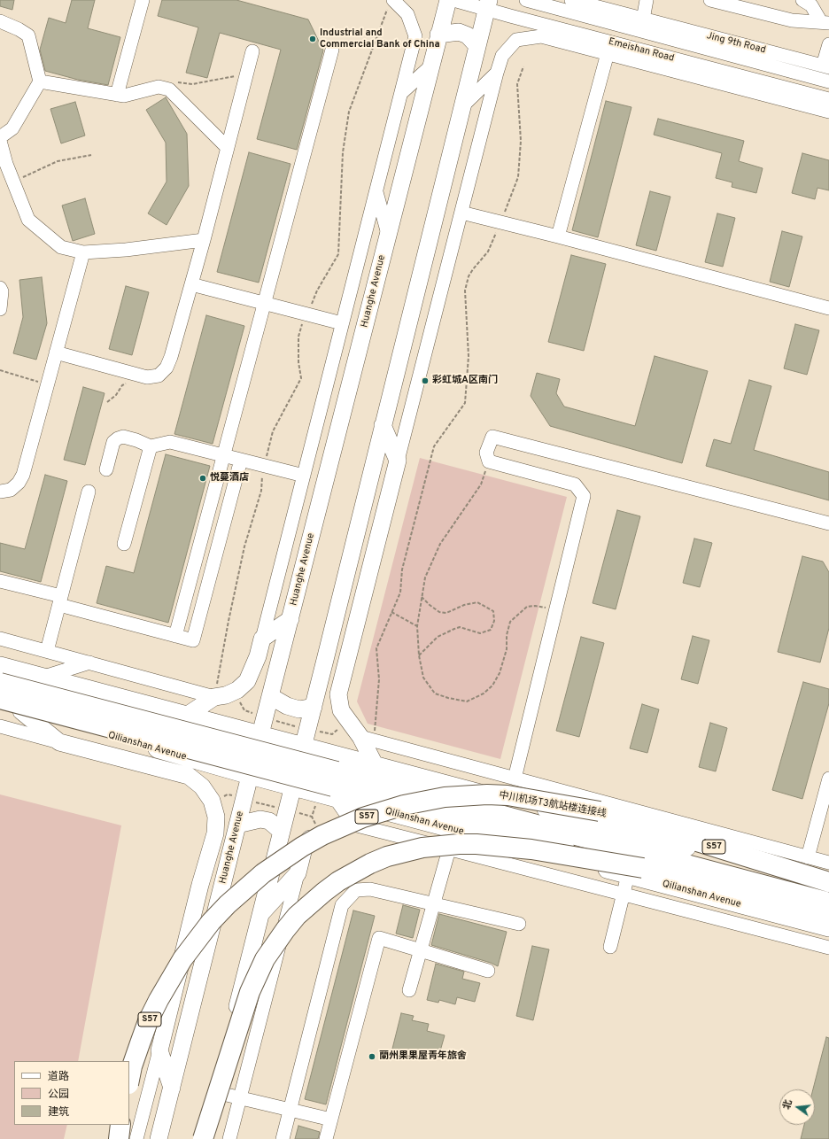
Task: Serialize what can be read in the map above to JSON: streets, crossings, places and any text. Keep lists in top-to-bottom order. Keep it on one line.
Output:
{"streets":{"highway":["中川机场T3航站楼连接线","S57"],"main road":["Huanghe Avenue","Qilianshan Avenue"],"street":["Jing 9th Road","Emeishan Road"]},"crossings":[["Huanghe Avenue","Qilianshan Avenue"]],"places":["Industrial and Commercial Bank of China","彩虹城A区南门","悦蔓酒店","蘭州果果屋青年旅舍"],"legend":["道路","公园","建筑"],"north":"left"}
